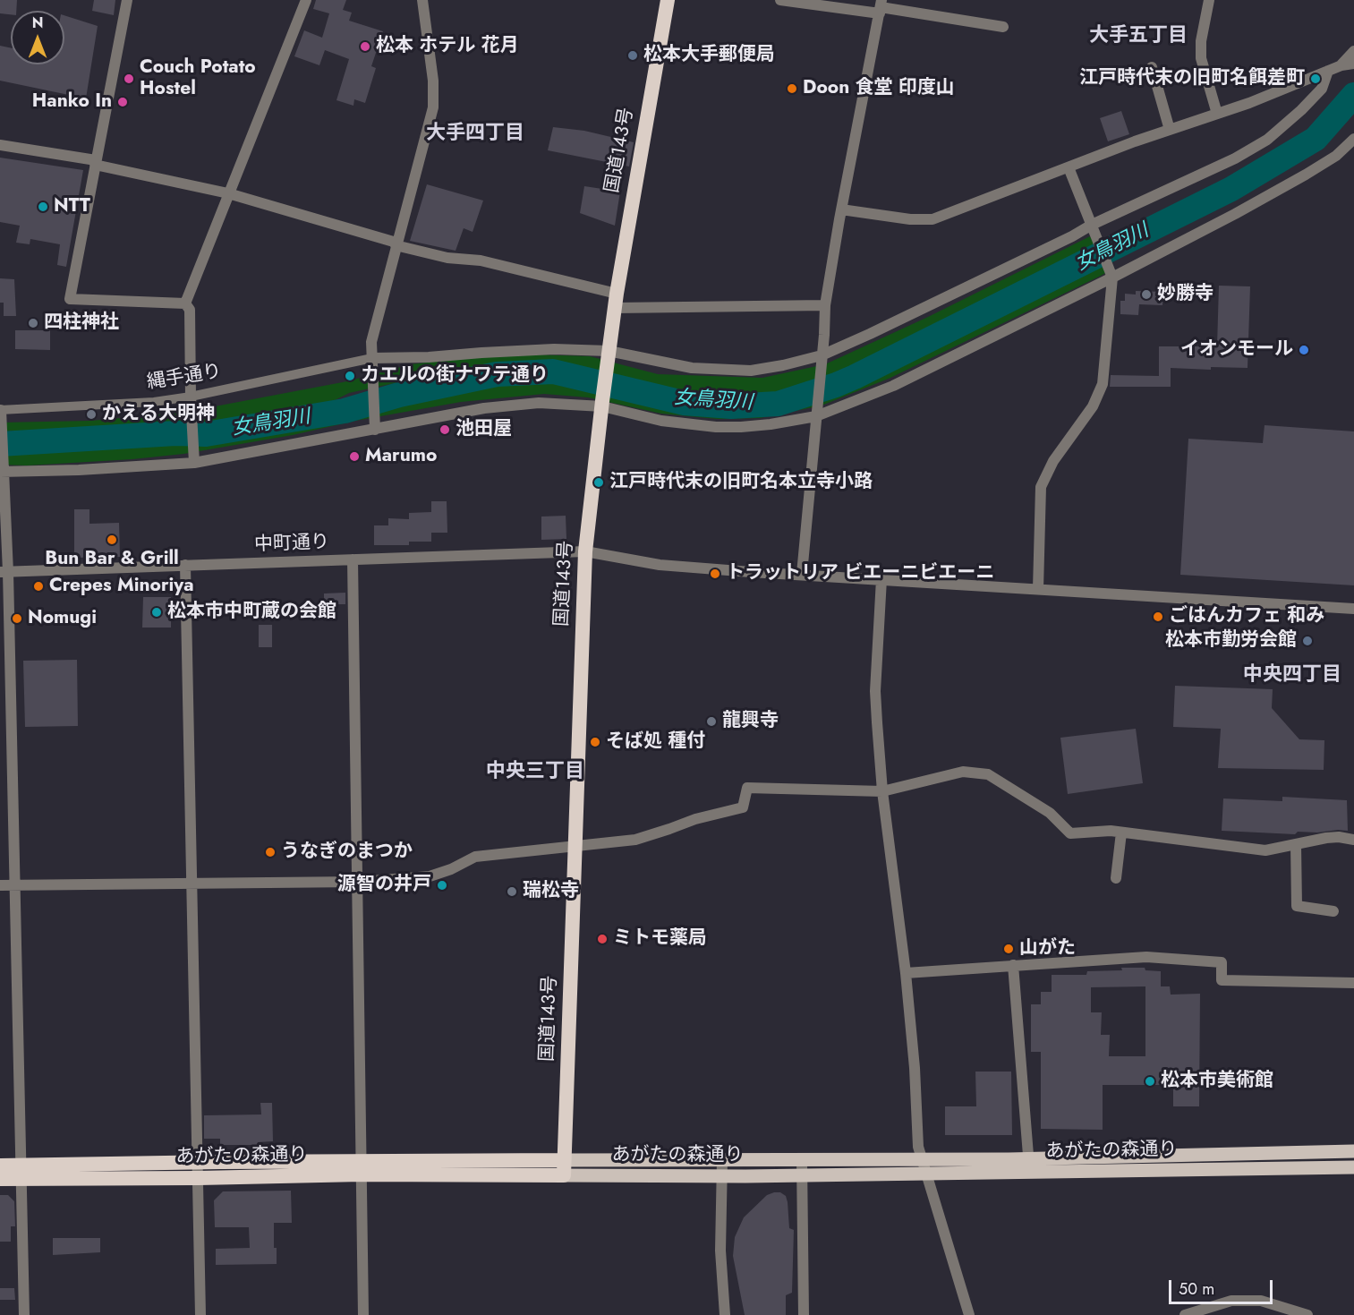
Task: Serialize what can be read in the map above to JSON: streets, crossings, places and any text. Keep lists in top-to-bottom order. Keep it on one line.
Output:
{"streets":{"highway":["国道143号","あがたの森通り"],"street":["縄手通り","中町通り"]},"crossings":[["国道143号","中町通り"],["国道143号","あがたの森通り"]],"districts":["大手五丁目","大手四丁目","中央四丁目","中央三丁目"],"water":["女鳥羽川"],"places":["松本 ホテル 花月","松本大手郵便局","Couch Potato Hostel","江戸時代末の旧町名餌差町","Doon 食堂 印度山","Hanko In","NTT","妙勝寺","四柱神社","イオンモール","カエルの街ナワテ通り","かえる大明神","池田屋","Marumo","江戸時代末の旧町名本立寺小路","Bun Bar & Grill","トラットリア ビエーニビエーニ","Crepes Minoriya","松本市中町蔵の会館","ごはんカフェ 和み","Nomugi","松本市勤労会館","龍興寺","そば処 種付","うなぎのまつか","源智の井戸","瑞松寺","ミトモ薬局","山がた","松本市美術館"],"scale_bar":"50 m","north":"top"}
